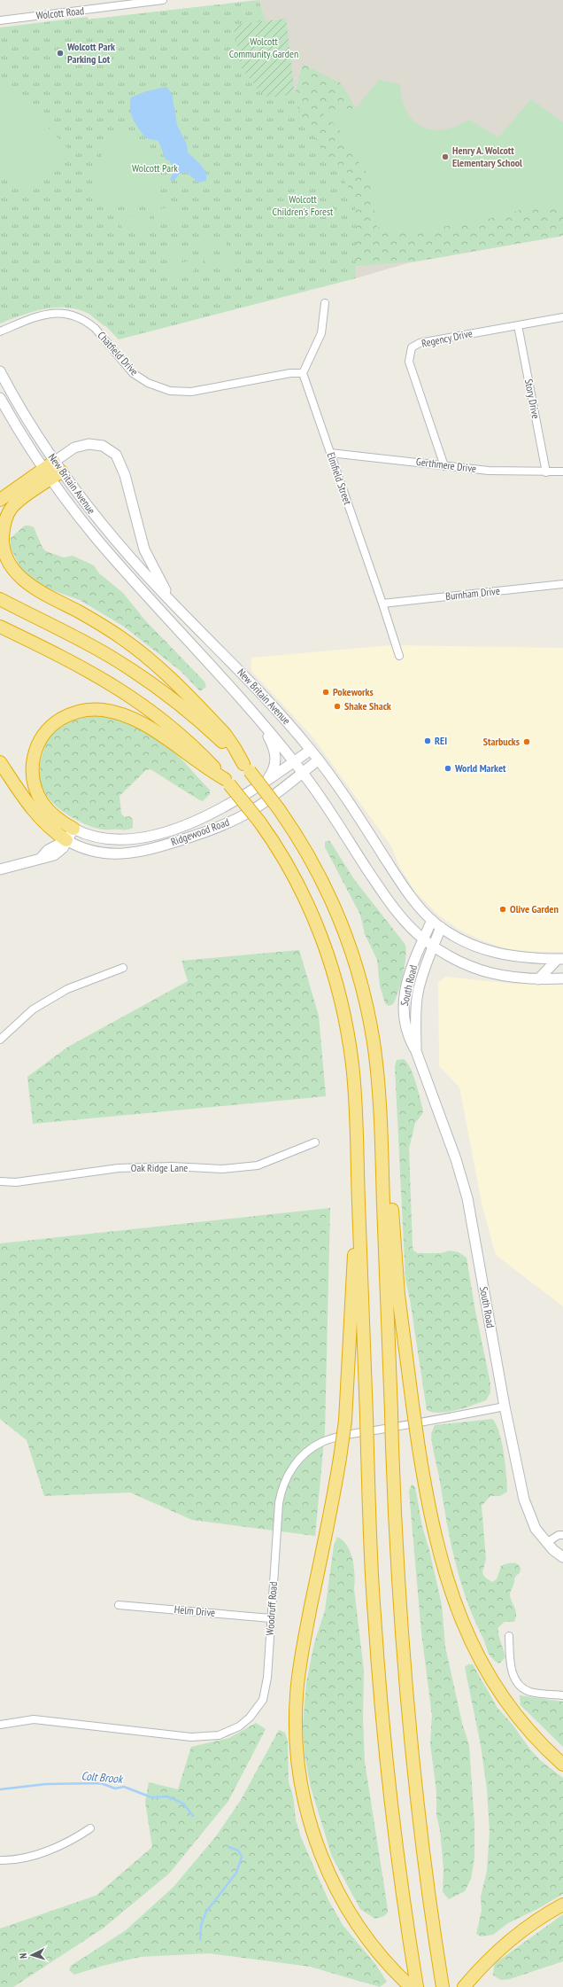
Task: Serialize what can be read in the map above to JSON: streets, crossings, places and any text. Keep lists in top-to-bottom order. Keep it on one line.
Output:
{"streets":{"main road":["New Britain Avenue","Ridgewood Road","South Road"],"street":["Wolcott Road","Regency Drive","Chatfield Drive","Story Drive","Gerthmere Drive","Elmfield Street","Burnham Drive","Oak Ridge Lane","Woodruff Road","Helm Drive"]},"crossings":[["Regency Drive","Story Drive"],["Regency Drive","Gerthmere Drive"],["Chatfield Drive","Elmfield Street"],["Story Drive","Gerthmere Drive"],["Gerthmere Drive","Elmfield Street"],["Elmfield Street","Burnham Drive"],["New Britain Avenue","Ridgewood Road"],["New Britain Avenue","South Road"],["South Road","Woodruff Road"],["Woodruff Road","Helm Drive"]],"water":["Colt Brook"],"parks":["Wolcott Community Garden","Wolcott Park","Wolcott Children's Forest"],"places":["Wolcott Park Parking Lot","Henry A. Wolcott Elementary School","Pokeworks","Shake Shack","REI","Starbucks","World Market","Olive Garden"],"north":"left"}
